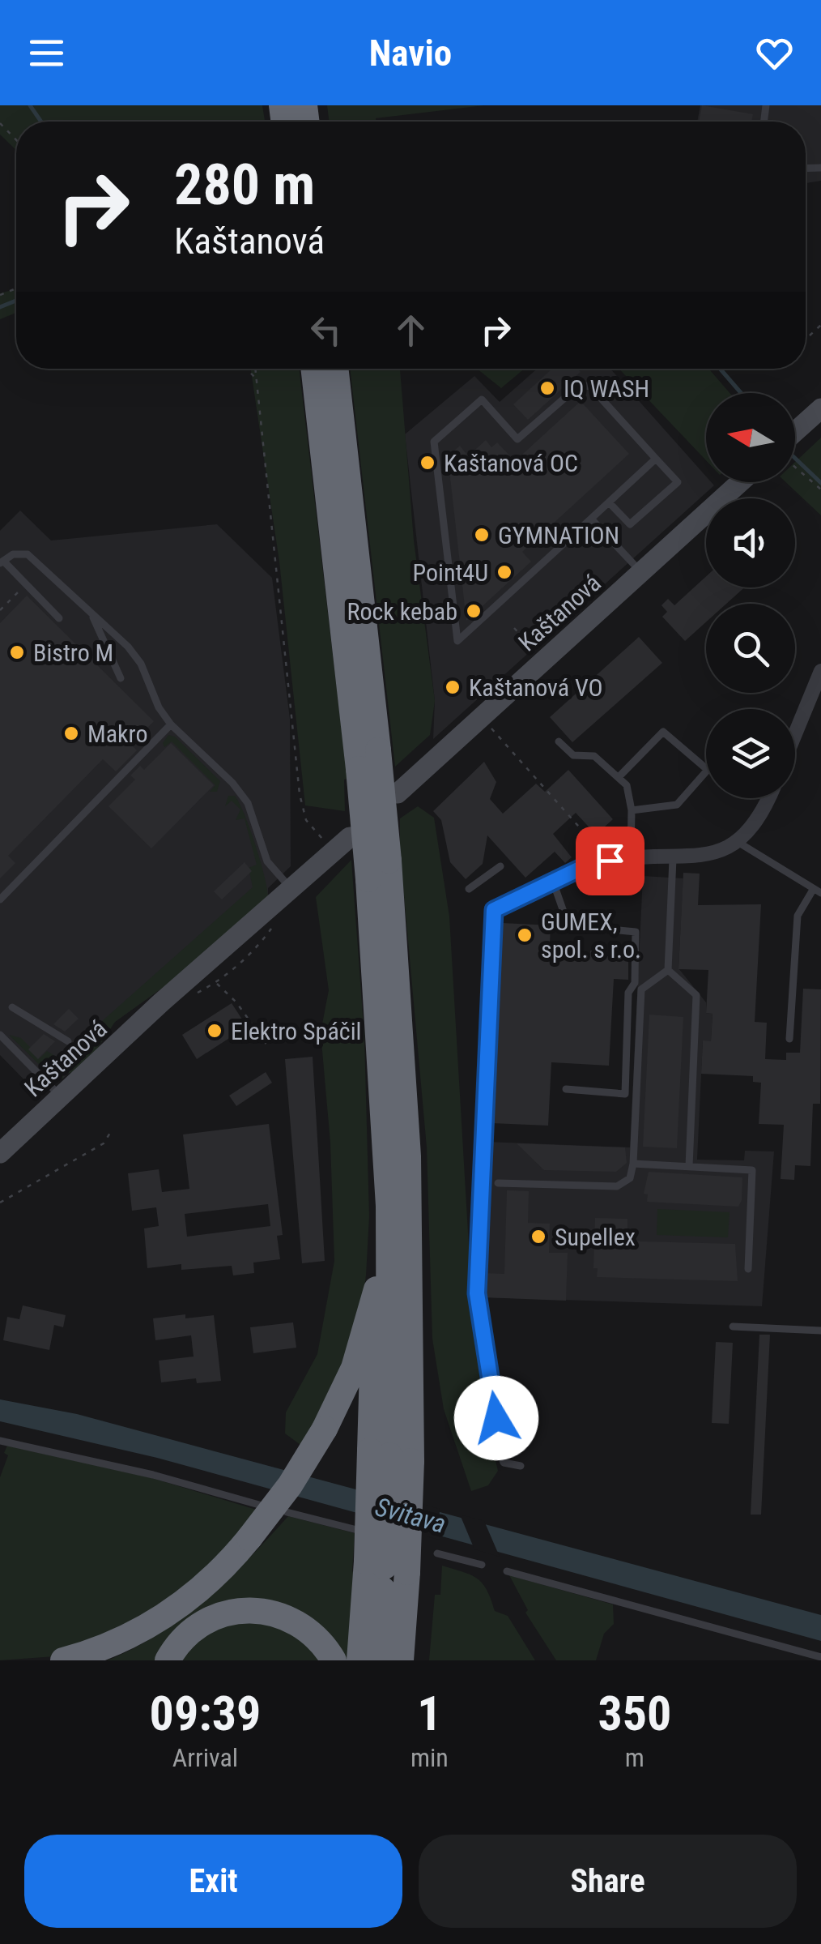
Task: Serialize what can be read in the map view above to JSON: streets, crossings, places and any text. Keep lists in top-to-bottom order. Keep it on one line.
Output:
{"streets":{"main road":["Kaštanová"]},"water":["Svitava"],"places":["IQ WASH","Kaštanová OC","GYMNATION","Point4U","Rock kebab","Bistro M","Kaštanová VO","Makro","GUMEX, spol. s r.o.","Elektro Spáčil","Supellex"],"north":"left","page":{"header":"Navio","turn":["280 m","Kaštanová"],"eta":["09:39","Arrival","1","min","350","m"],"buttons":["Exit","Share"]}}
